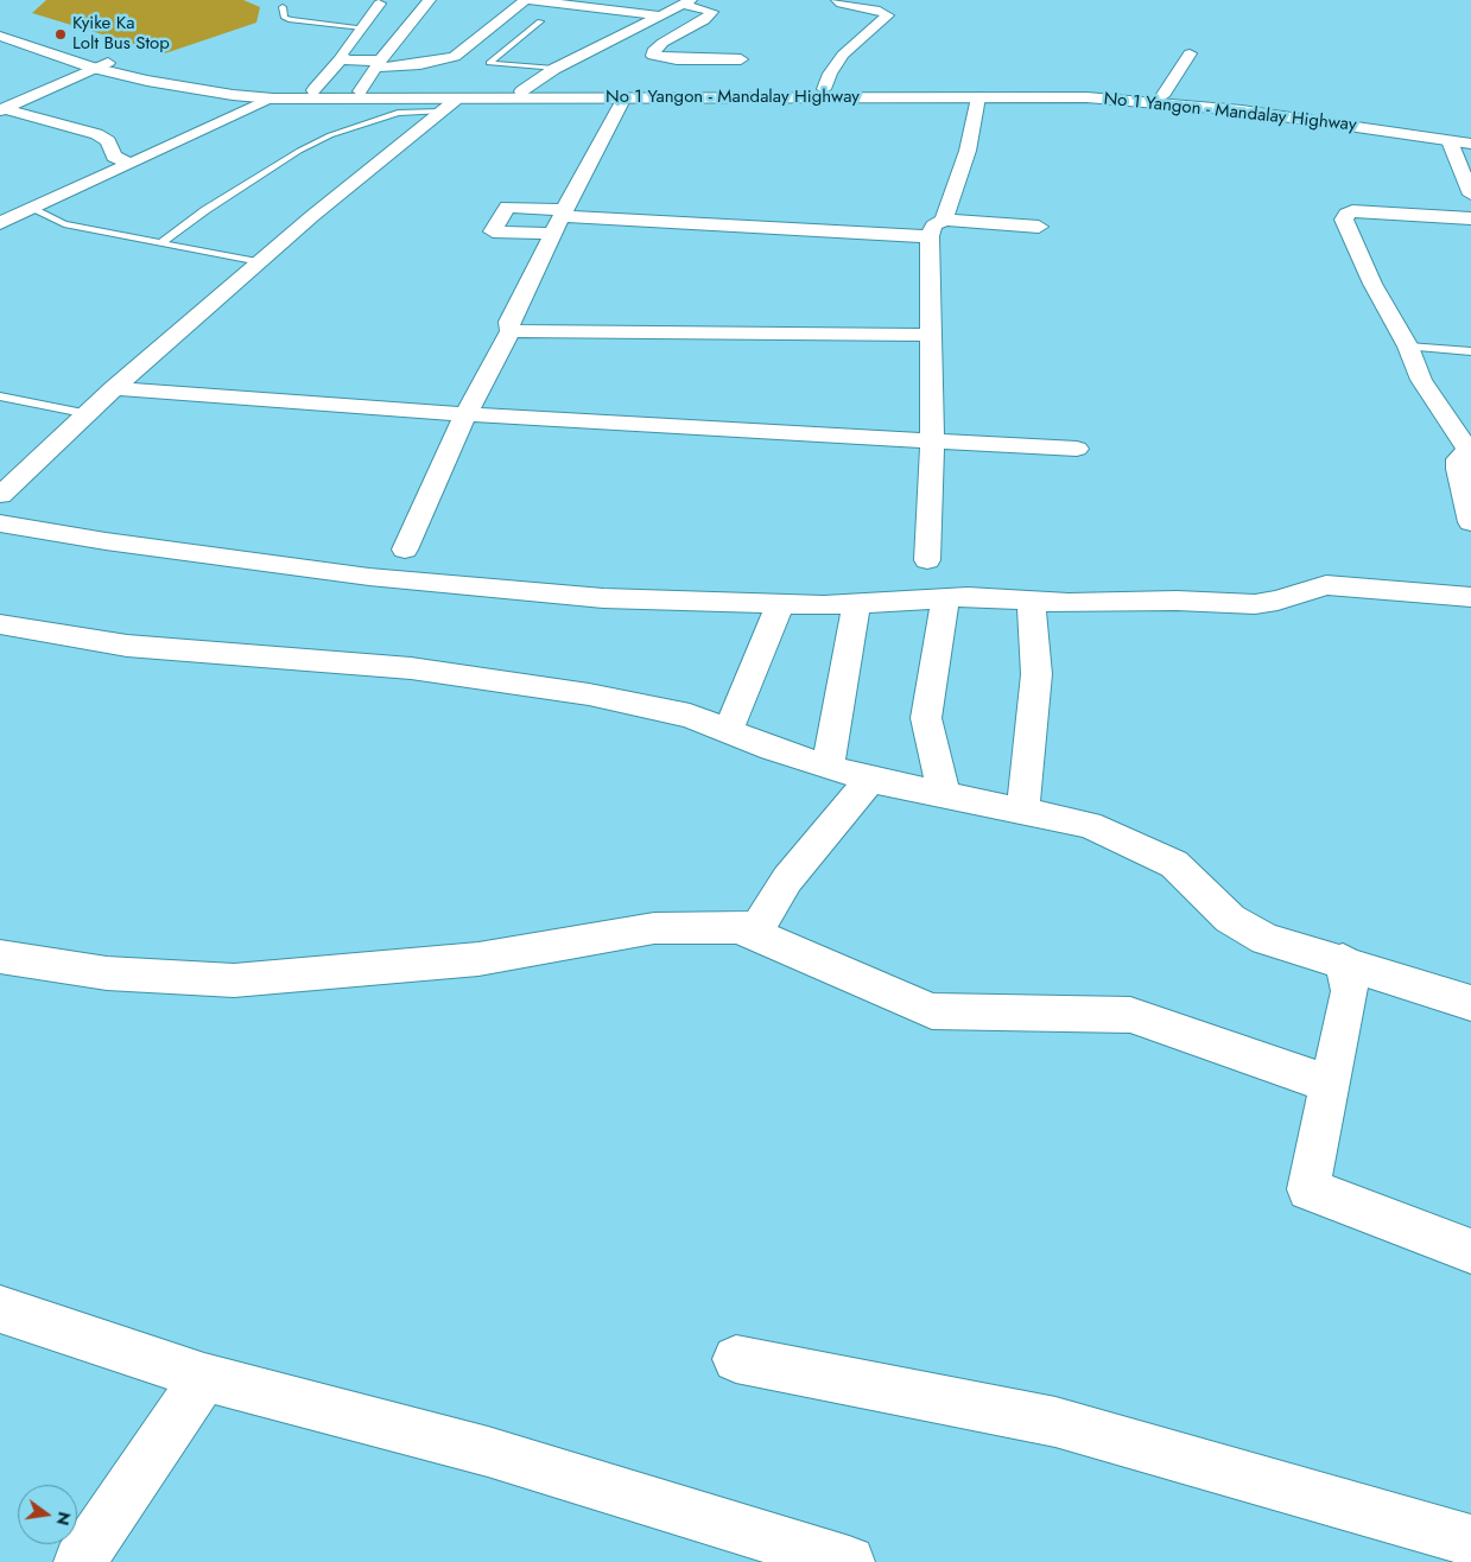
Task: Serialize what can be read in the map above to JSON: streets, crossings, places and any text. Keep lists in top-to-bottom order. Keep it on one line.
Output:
{"streets":{"main road":["No 1 Yangon - Mandalay Highway"]},"places":["Kyike Ka Lolt Bus Stop"],"north":"right"}
